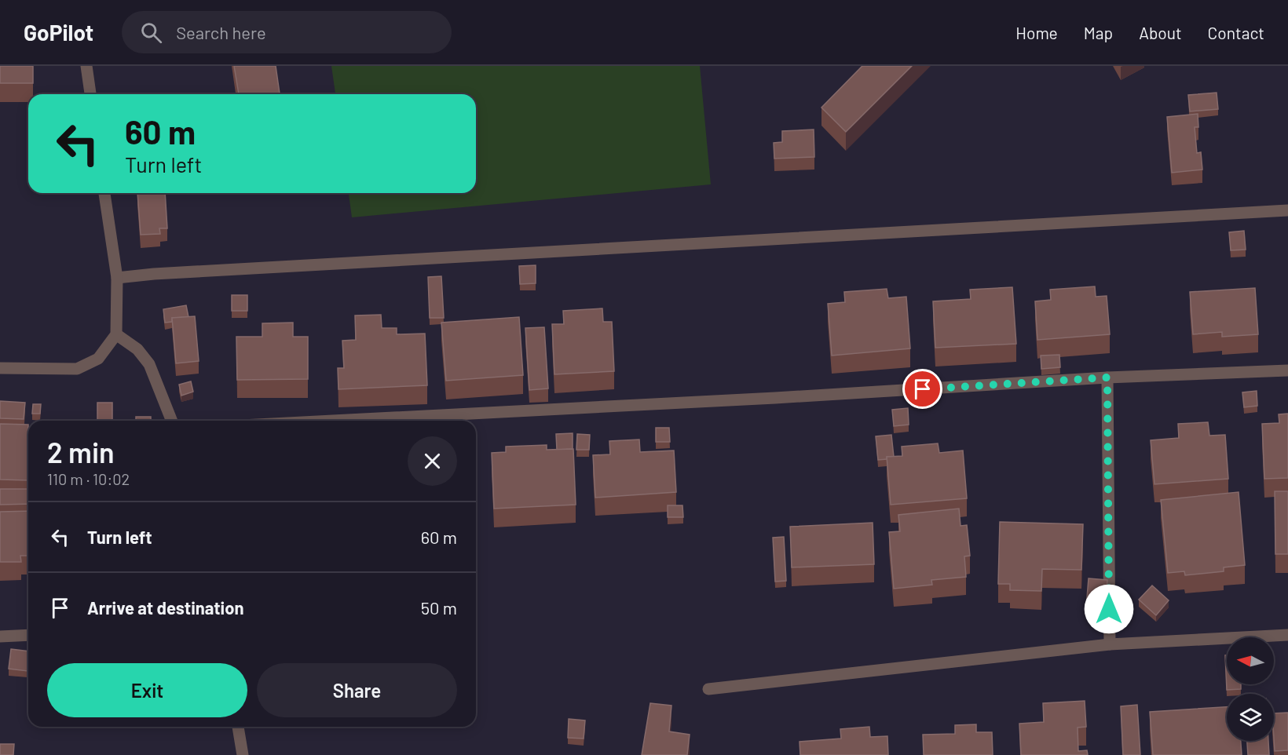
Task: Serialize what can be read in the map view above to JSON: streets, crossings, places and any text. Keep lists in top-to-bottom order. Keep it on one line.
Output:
{"north":"left","page":{"header":"GoPilot","search":"Search here","nav":["Home","Map","About","Contact"],"turn":["60 m","Turn left"],"heading":["2 min","110 m · 10:02"],"list":[{"name":"Turn left","value":"60 m"},{"name":"Arrive at destination","value":"50 m"}],"buttons":["Exit","Share"]}}
